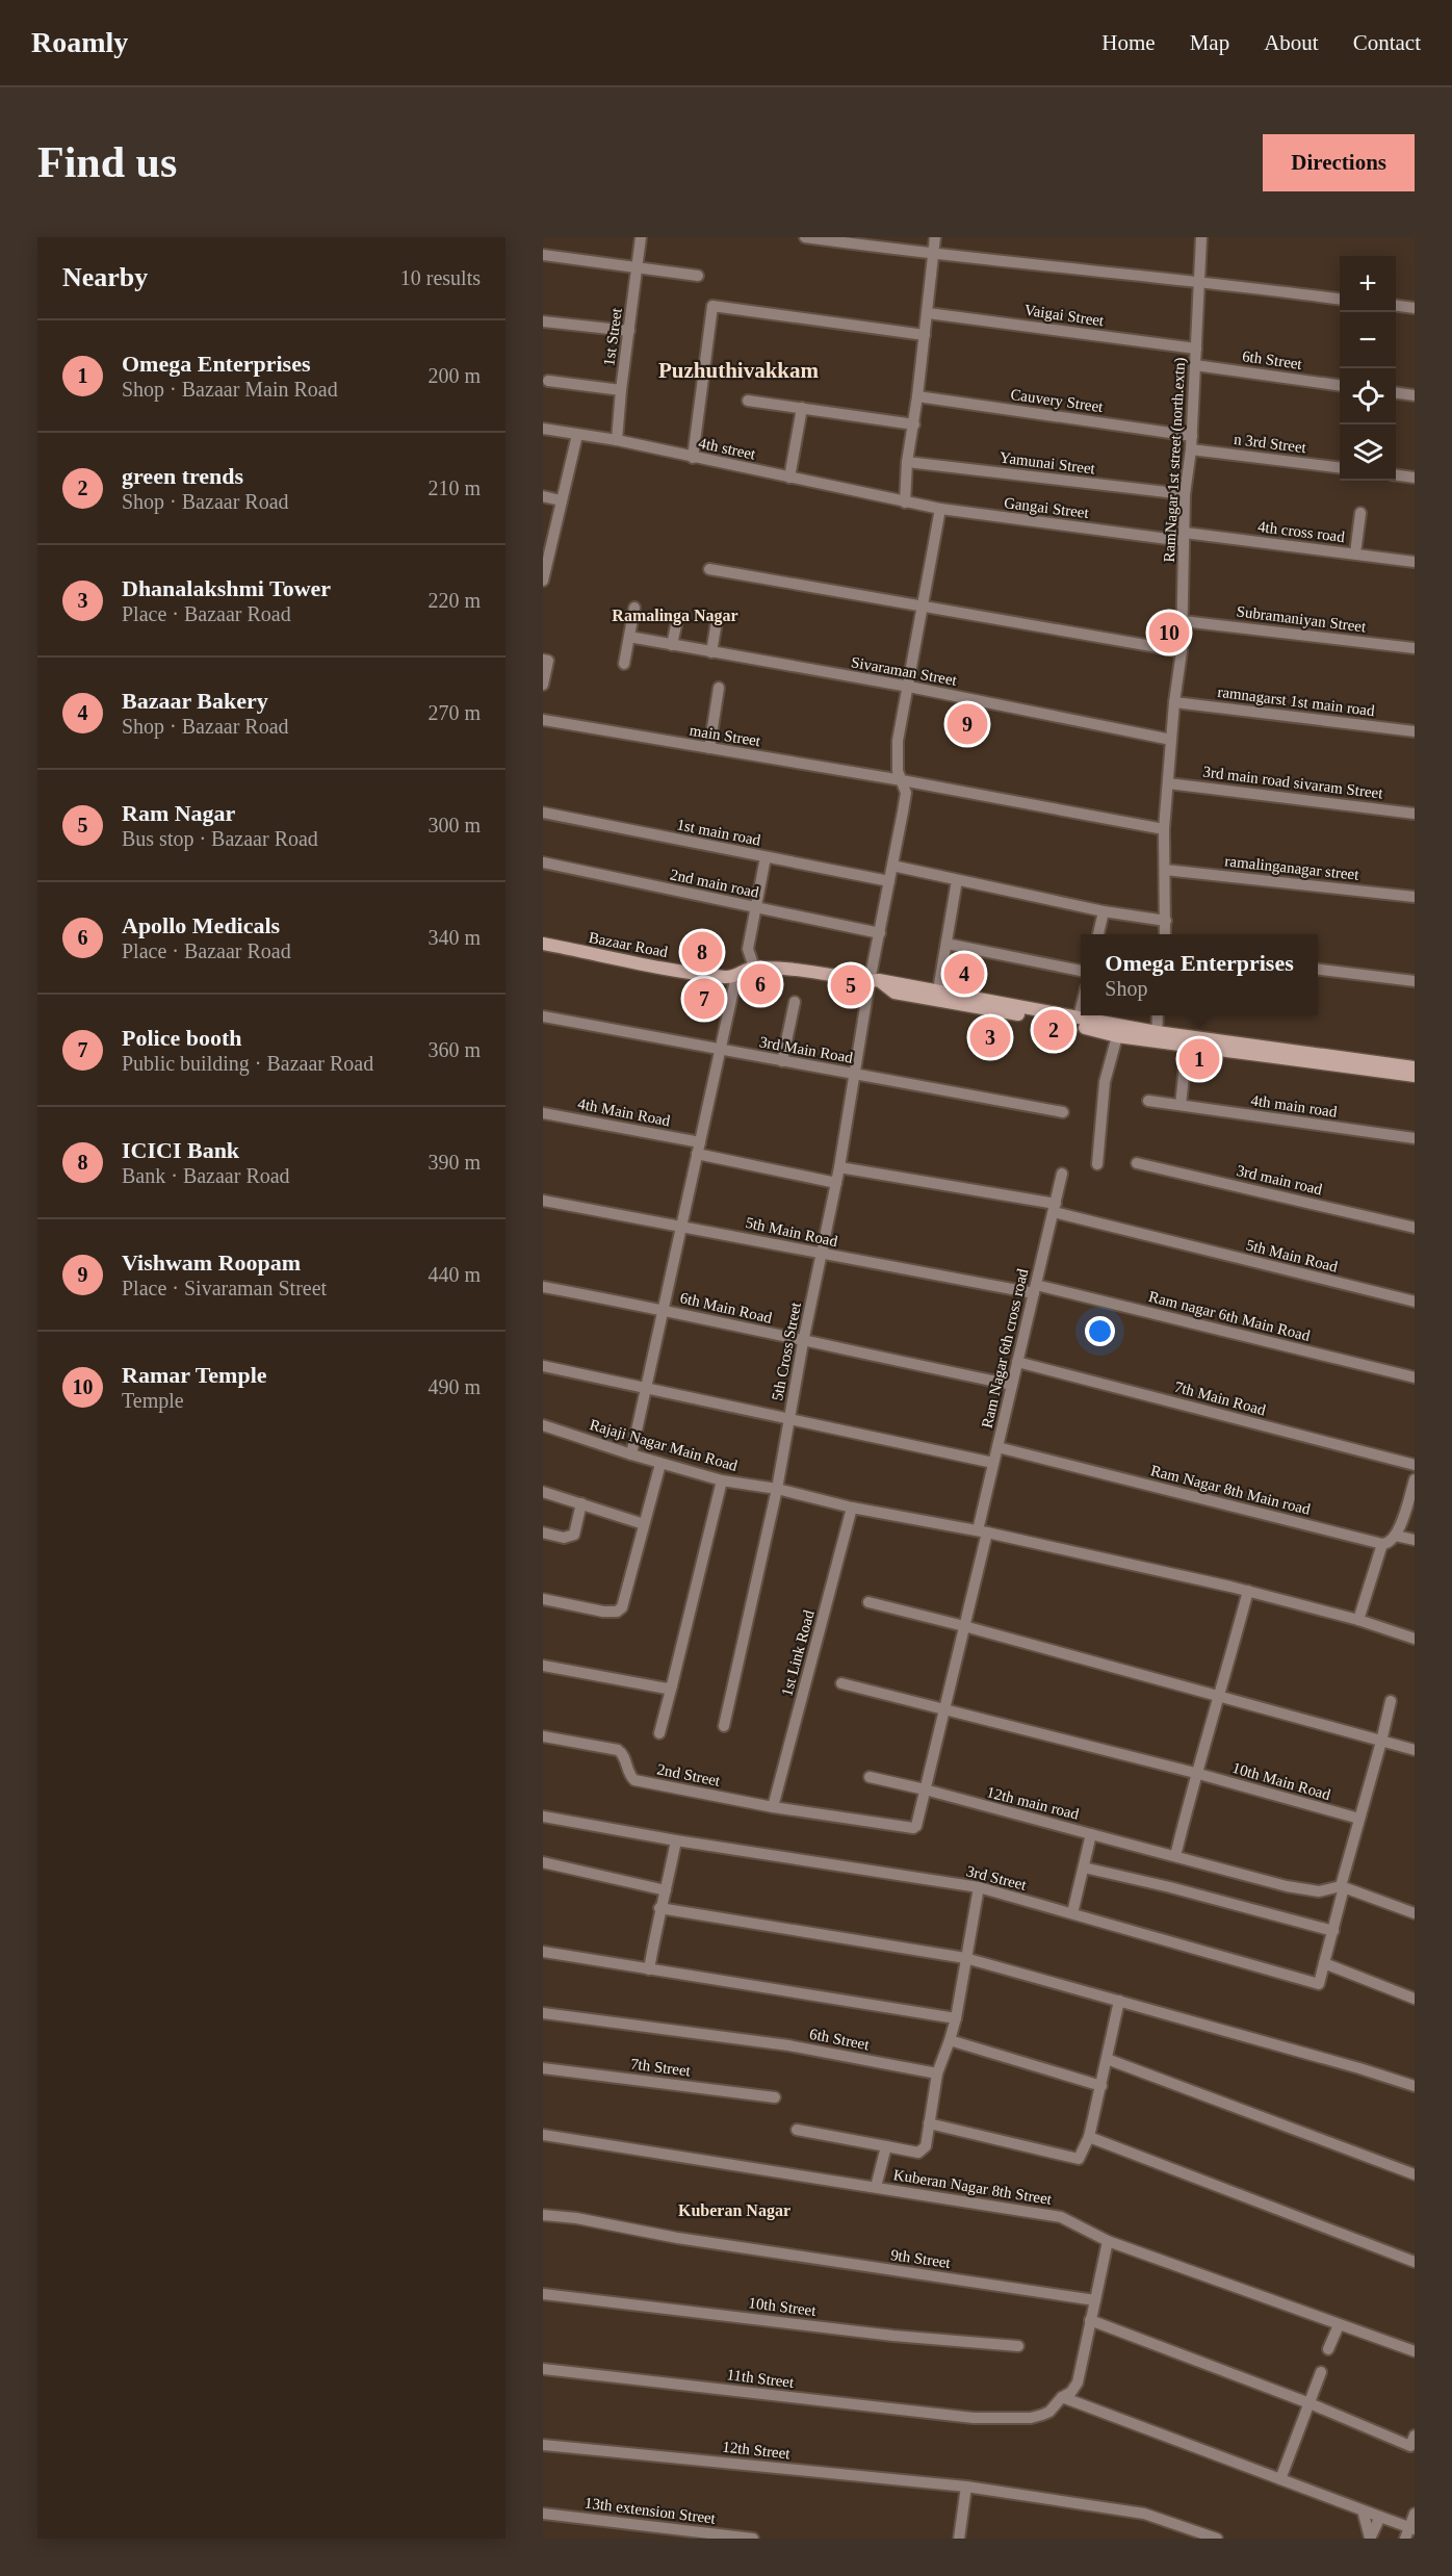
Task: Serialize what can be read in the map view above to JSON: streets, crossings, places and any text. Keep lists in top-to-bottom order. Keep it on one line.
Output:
{"streets":{"main road":["Bazaar Road"],"street":["Vaigai Street","1st Street","6th Street","Cauvery Street","n 3rd Street","4th street","RamNagar 1st street (north.extn)","Yamunai Street","Gangai Street","4th cross road","Subramaniyan Street","Sivaraman Street","ramnagarst 1st main road","main Street","3rd main road sivaram Street","1st main road","ramalinganagar street","2nd main road","3rd Main Road","4th main road","4th Main Road","3rd main road","5th Main Road","6th Main Road","Ram nagar 6th Main Road","Ram Nagar 6th cross road","5th Cross Street","7th Main Road","Rajaji Nagar Main Road","Ram Nagar 8th Main road","1st Link Road","2nd Street","10th Main Road","12th main road","3rd Street","7th Street","Kuberan Nagar 8th Street","9th Street","10th Street","11th Street","12th Street","13th extension Street"]},"crossings":[["Vaigai Street","RamNagar 1st street (north.extn)"],["1st Street","4th street"],["6th Street","RamNagar 1st street (north.extn)"],["Cauvery Street","RamNagar 1st street (north.extn)"],["n 3rd Street","RamNagar 1st street (north.extn)"],["4th street","Gangai Street"],["RamNagar 1st street (north.extn)","Yamunai Street"],["RamNagar 1st street (north.extn)","Gangai Street"],["RamNagar 1st street (north.extn)","4th cross road"],["RamNagar 1st street (north.extn)","Subramaniyan Street"],["RamNagar 1st street (north.extn)","Sivaraman Street"],["RamNagar 1st street (north.extn)","ramnagarst 1st main road"],["RamNagar 1st street (north.extn)","main Street"],["RamNagar 1st street (north.extn)","3rd main road sivaram Street"],["RamNagar 1st street (north.extn)","ramalinganagar street"],["Gangai Street","4th cross road"],["Gangai Street","5th Cross Street"],["Sivaraman Street","5th Cross Street"],["main Street","5th Cross Street"],["1st main road","5th Cross Street"],["2nd main road","5th Cross Street"],["Bazaar Road","5th Cross Street"],["3rd Main Road","5th Cross Street"],["4th Main Road","5th Cross Street"],["5th Main Road","Ram nagar 6th Main Road"],["5th Main Road","Ram Nagar 6th cross road"],["5th Main Road","5th Cross Street"],["6th Main Road","Ram Nagar 6th cross road"],["6th Main Road","5th Cross Street"],["Ram nagar 6th Main Road","Ram Nagar 6th cross road"],["Ram Nagar 6th cross road","7th Main Road"],["Ram Nagar 6th cross road","Rajaji Nagar Main Road"],["Ram Nagar 6th cross road","Ram Nagar 8th Main road"],["Ram Nagar 6th cross road","1st Link Road"],["Ram Nagar 6th cross road","2nd Street"],["Ram Nagar 6th cross road","10th Main Road"],["Ram Nagar 6th cross road","12th main road"],["5th Cross Street","Rajaji Nagar Main Road"],["Rajaji Nagar Main Road","1st Link Road"],["1st Link Road","2nd Street"],["12th main road","3rd Street"]],"districts":["Puzhuthivakkam","Ramalinga Nagar","Kuberan Nagar"],"page":{"header":"Roamly","nav":["Home","Map","About","Contact"],"buttons":"Directions","title":"Find us","heading":["Nearby","10 results"],"map_buttons":["+","−"],"list":[{"mark":"1","name":"Omega Enterprises","note":"Shop · Bazaar Main Road","value":"200 m"},{"mark":"2","name":"green trends","note":"Shop · Bazaar Road","value":"210 m"},{"mark":"3","name":"Dhanalakshmi Tower","note":"Place · Bazaar Road","value":"220 m"},{"mark":"4","name":"Bazaar Bakery","note":"Shop · Bazaar Road","value":"270 m"},{"mark":"5","name":"Ram Nagar","note":"Bus stop · Bazaar Road","value":"300 m"},{"mark":"6","name":"Apollo Medicals","note":"Place · Bazaar Road","value":"340 m"},{"mark":"7","name":"Police booth","note":"Public building · Bazaar Road","value":"360 m"},{"mark":"8","name":"ICICI Bank","note":"Bank · Bazaar Road","value":"390 m"},{"mark":"9","name":"Vishwam Roopam","note":"Place · Sivaraman Street","value":"440 m"},{"mark":"10","name":"Ramar Temple","note":"Temple","value":"490 m"}],"pins":["10","9","8","4","6","5","7","2","3","1"],"popup":["Omega Enterprises","Shop"]}}
